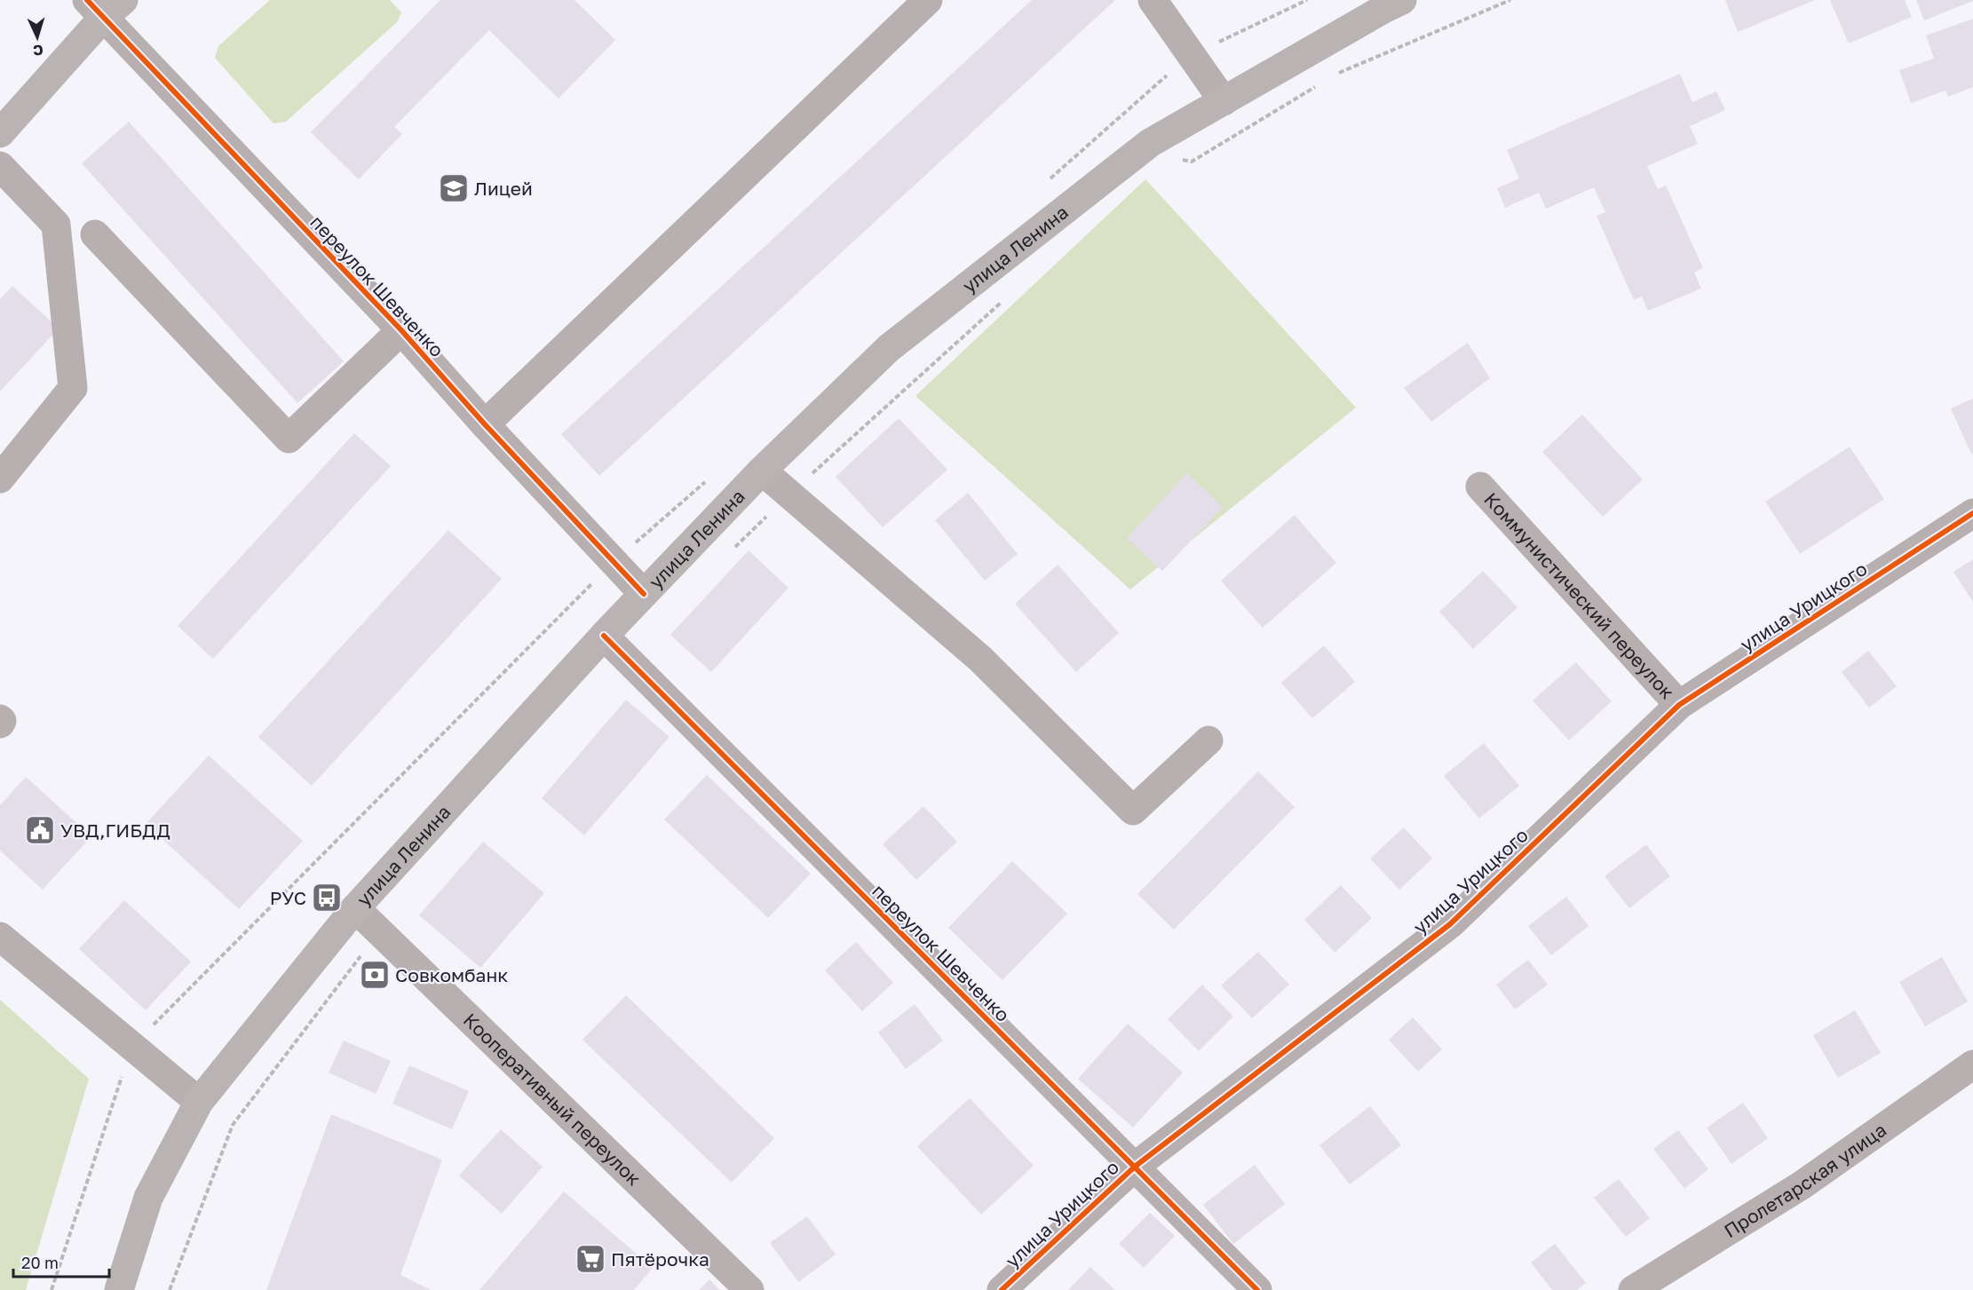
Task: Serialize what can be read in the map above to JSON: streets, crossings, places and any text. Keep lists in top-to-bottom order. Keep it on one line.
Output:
{"streets":{"main road":["улица Ленина"],"street":["переулок Шевченко","Коммунистический переулок","улица Урицкого","Кооперативный переулок","Пролетарская улица"]},"crossings":[["улица Ленина","переулок Шевченко"],["улица Ленина","Кооперативный переулок"],["переулок Шевченко","улица Урицкого"],["Коммунистический переулок","улица Урицкого"]],"places":{"school or university":["Лицей"],"public building":["УВД,ГИБДД"],"bus stop":["РУС"],"bank":["Совкомбанк"],"supermarket":["Пятёрочка"]},"scale_bar":"20 m","north":"bottom"}
